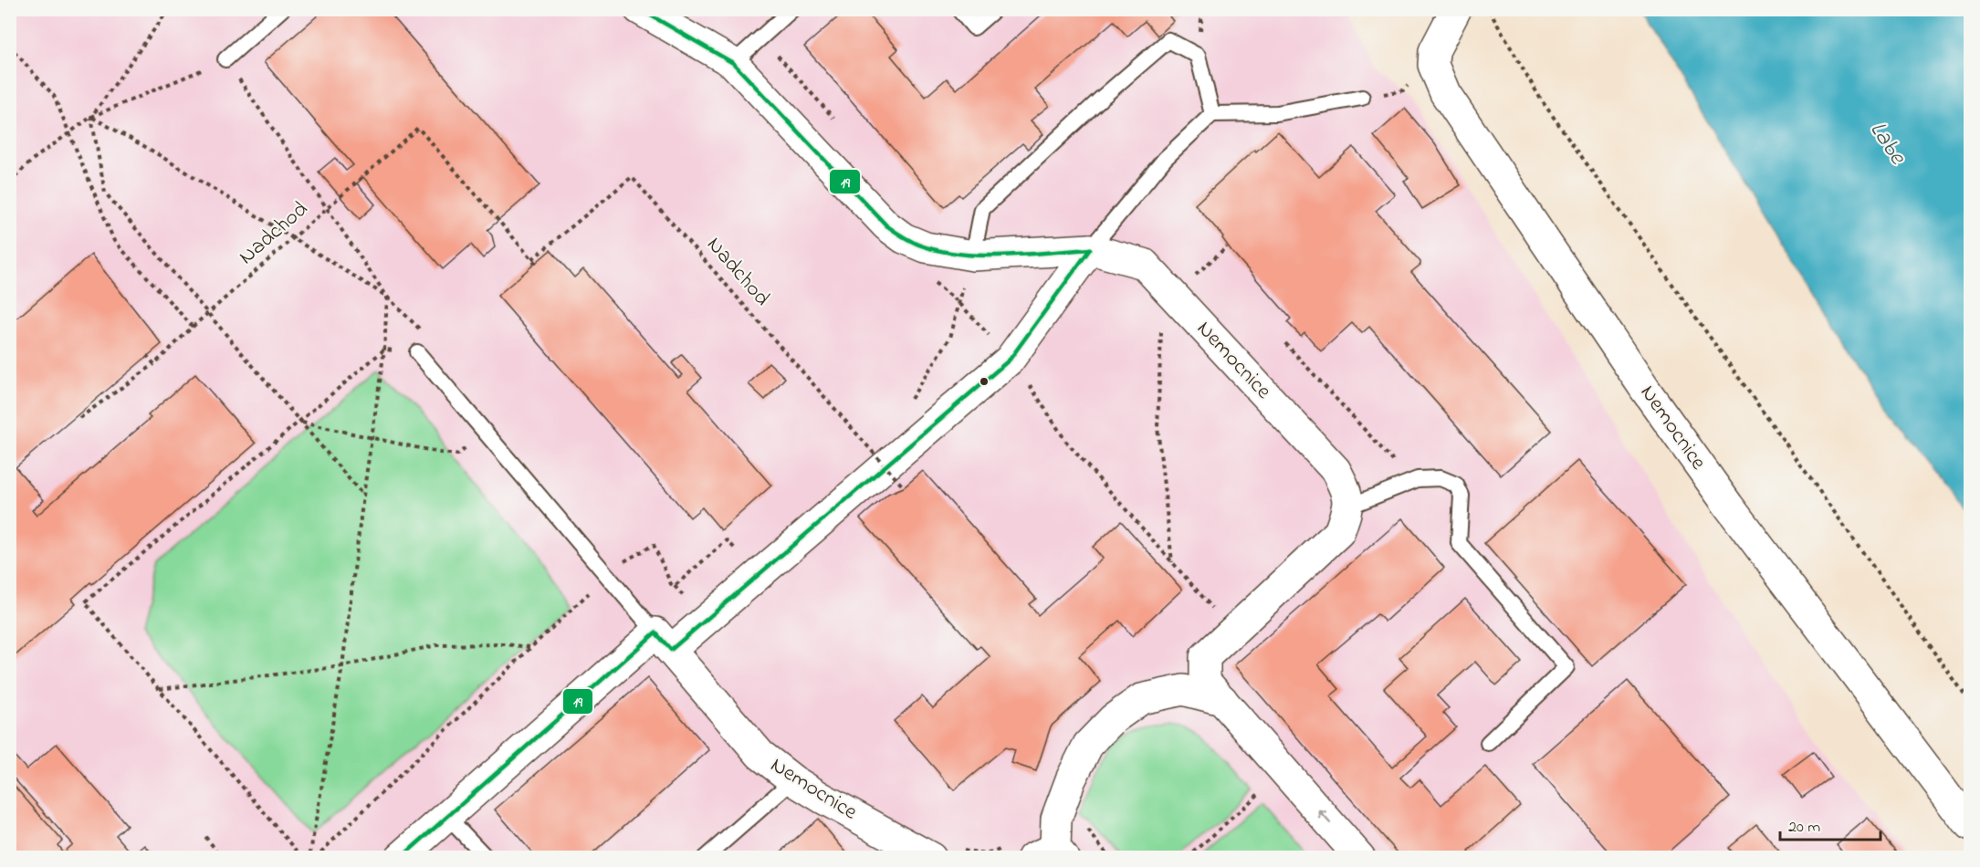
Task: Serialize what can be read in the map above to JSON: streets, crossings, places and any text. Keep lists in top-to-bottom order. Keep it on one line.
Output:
{"streets":{"street":["Nemocnice"],"path":["Nadchod"]},"water":["Labe"],"lines":["transit line 19"],"scale_bar":"20 m"}
